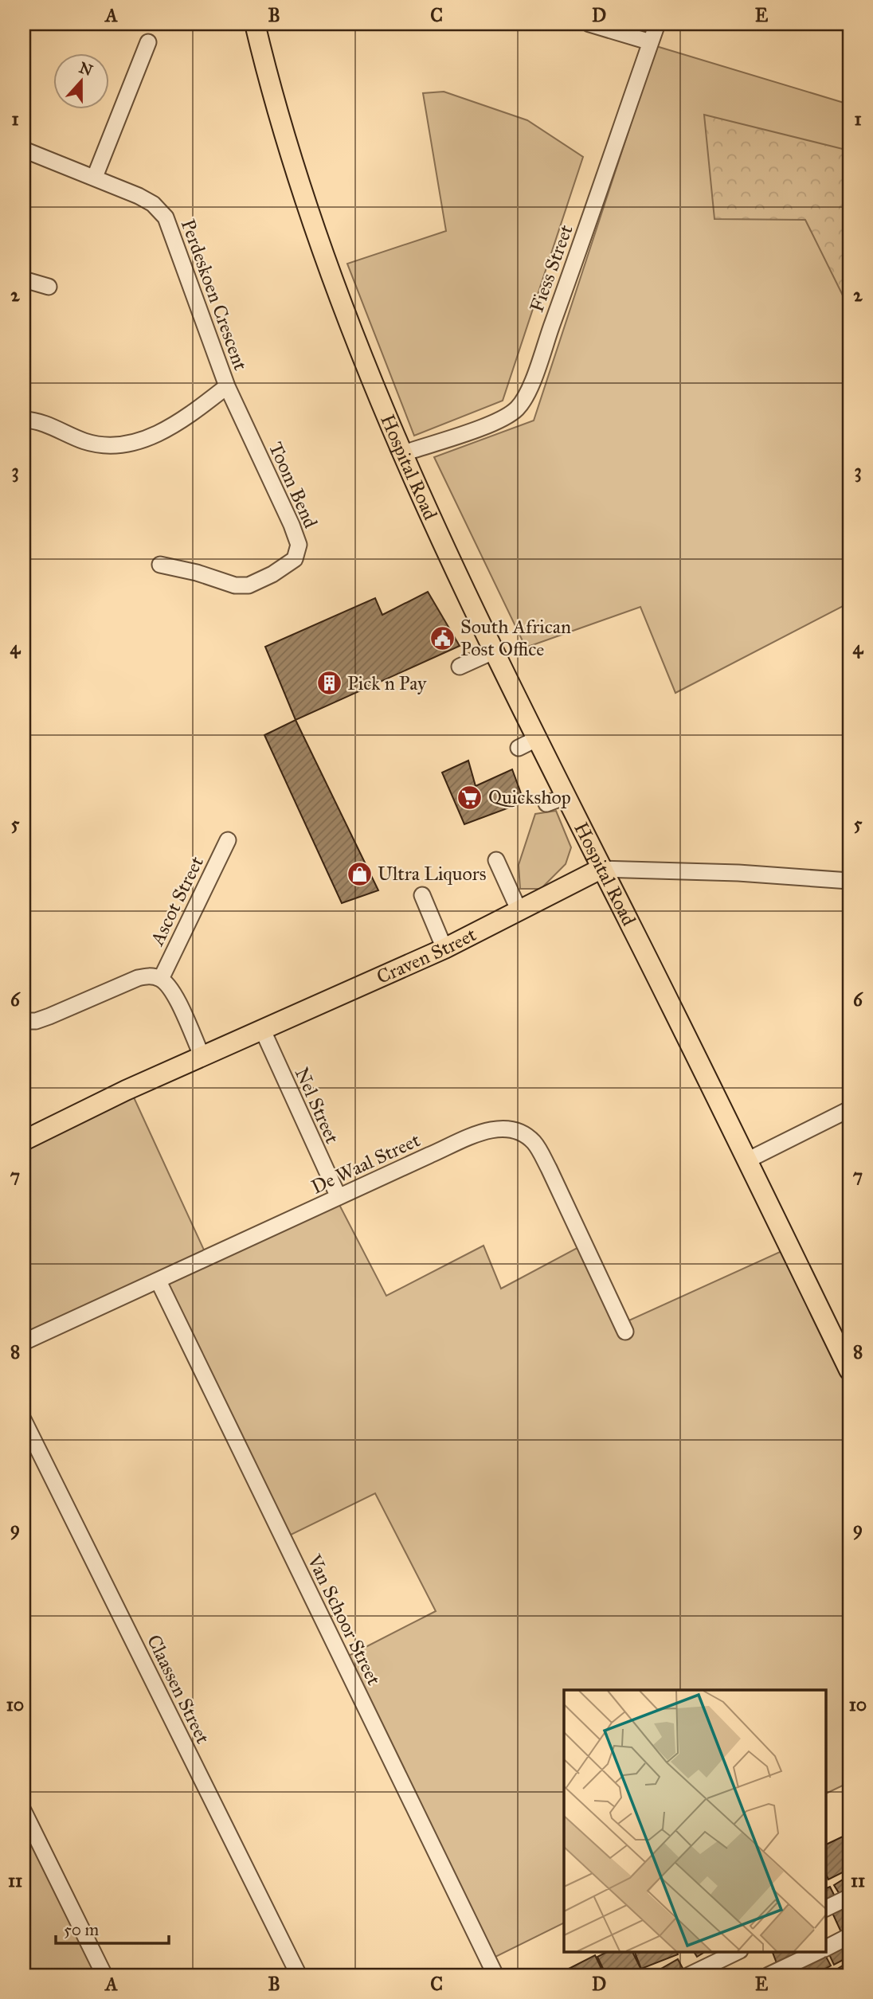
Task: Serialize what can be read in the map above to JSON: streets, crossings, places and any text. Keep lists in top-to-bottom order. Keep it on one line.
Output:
{"streets":{"main road":["Hospital Road","Craven Street"],"street":["Fiess Street","Perdeskoen Crescent","Toom Bend","Ascot Street","Nel Street","De Waal Street","Van Schoor Street","Claassen Street"]},"crossings":[["Fiess Street","Hospital Road"],["Perdeskoen Crescent","Toom Bend"],["Hospital Road","Craven Street"],["Craven Street","Nel Street"],["Nel Street","De Waal Street"],["De Waal Street","Van Schoor Street"]],"places":{"public building":["South African Post Office"],"building":["Pick n Pay"],"supermarket":["Quickshop"],"shop":["Ultra Liquors"]},"scale_bar":"50 m","north":"top","grid":{"columns":["A","B","C","D","E"],"rows":["1","2","3","4","5","6","7","8","9","10","11"]}}
